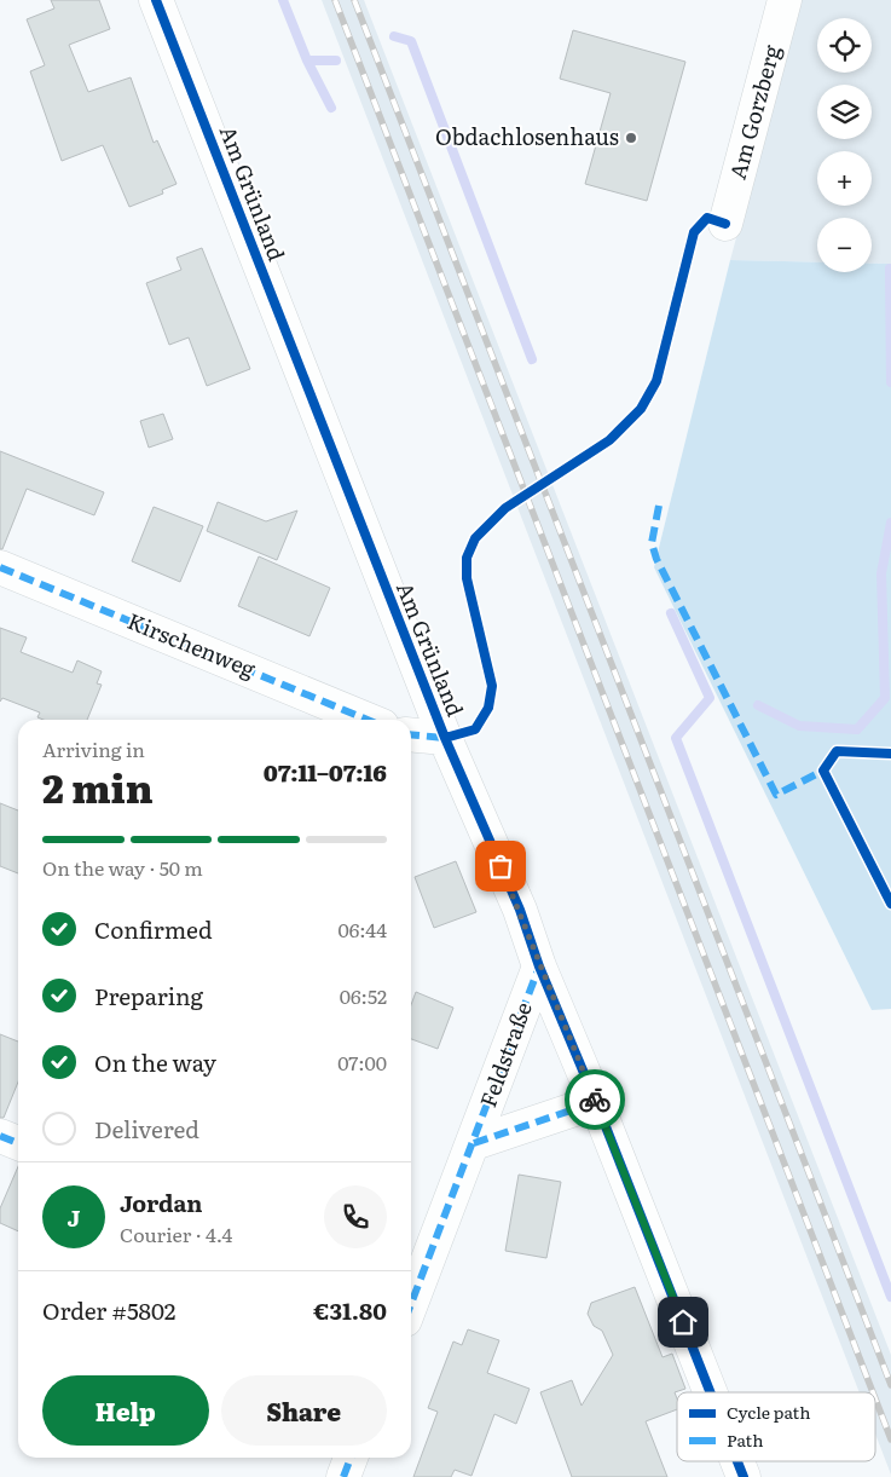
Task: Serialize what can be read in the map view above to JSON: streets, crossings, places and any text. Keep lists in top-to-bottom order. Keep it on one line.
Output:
{"streets":{"street":["Am Gorzberg","Am Grünland","Kirschenweg","Feldstraße"]},"crossings":[["Am Grünland","Feldstraße"]],"places":["Obdachlosenhaus"],"legend":["Cycle path","Path"],"page":{"map_buttons":["+","−"],"heading":["2 min","Arriving in","07:11–07:16"],"panel":["Jordan","Courier · 4.4","Order #5802","€31.80"],"bar":"On the way · 50 m","list":[["Confirmed","06:44"],["Preparing","06:52"],["On the way","07:00"],"Delivered"],"round":"J","buttons":["Help","Share"]}}
